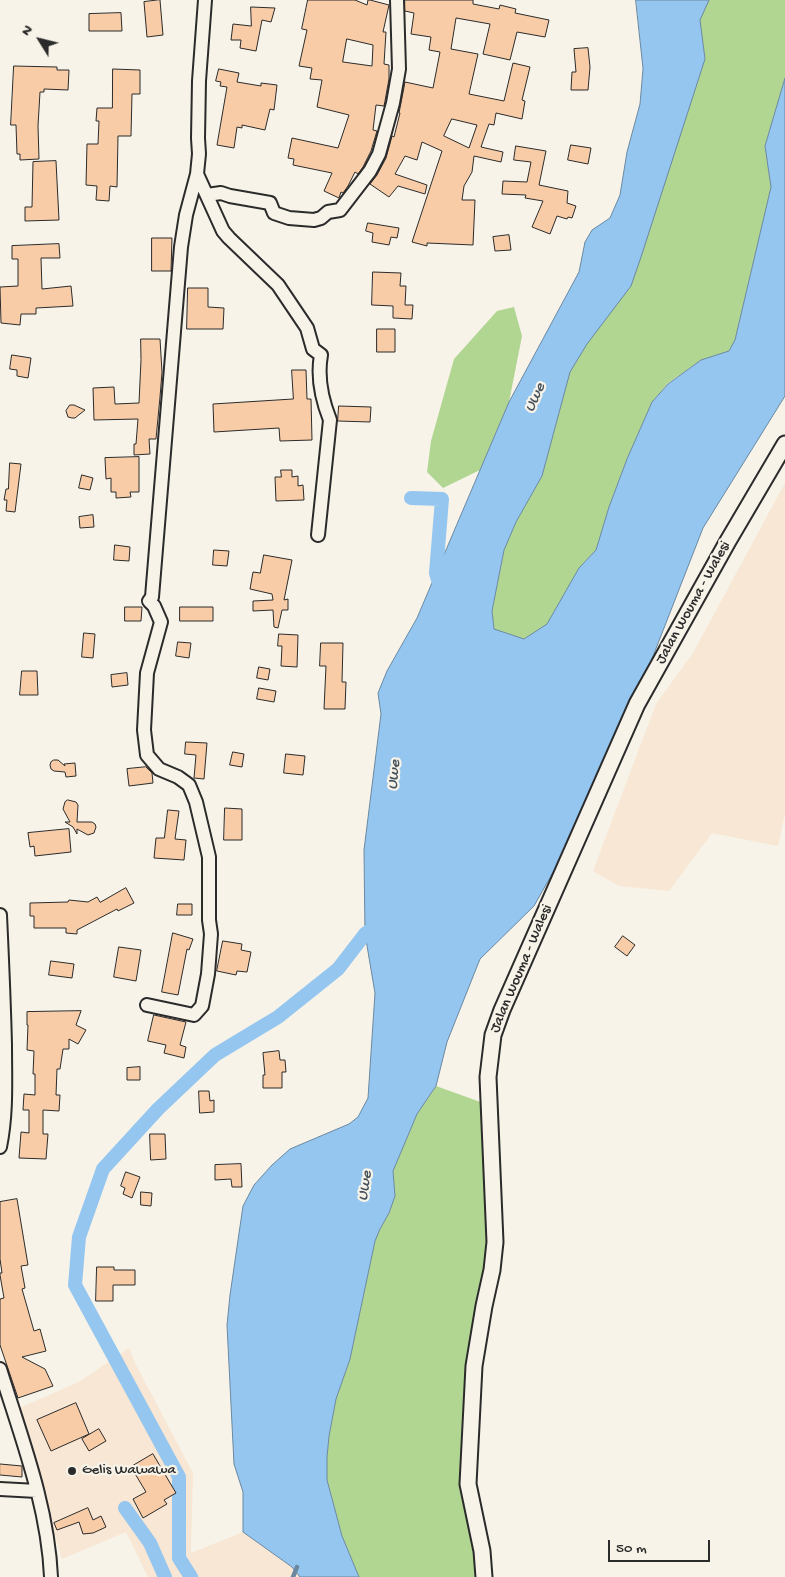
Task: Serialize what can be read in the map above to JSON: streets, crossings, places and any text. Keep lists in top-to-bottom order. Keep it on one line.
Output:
{"streets":{"street":["Jalan Wouma - Walesi"]},"water":["Uwe"],"places":["Gelis Wawawa"],"scale_bar":"50 m","north":"top left"}
